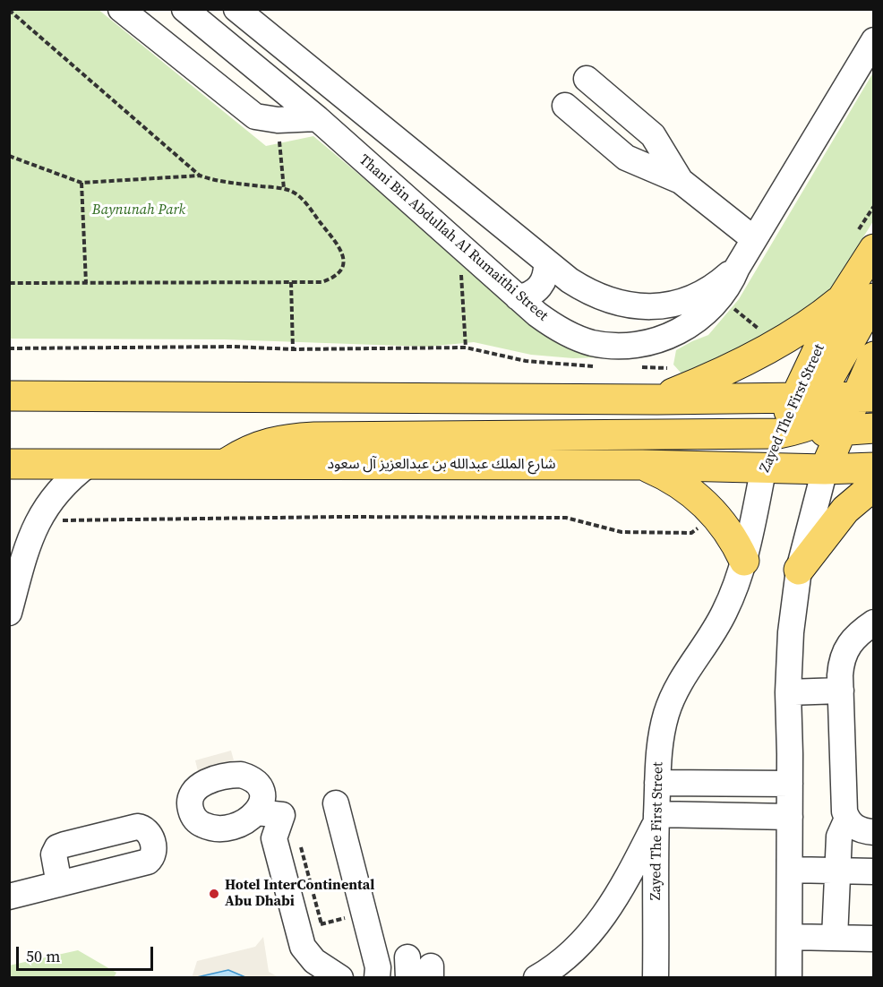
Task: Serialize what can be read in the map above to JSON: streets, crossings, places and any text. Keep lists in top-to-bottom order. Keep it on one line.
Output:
{"streets":{"main road":["Zayed The First Street","شارع الملك عبدالله بن عبدالعزيز آل سعود"],"street":["Thani Bin Abdullah Al Rumaithi Street"]},"crossings":[["Zayed The First Street","شارع الملك عبدالله بن عبدالعزيز آل سعود"]],"parks":["Baynunah Park"],"places":["Hotel InterContinental Abu Dhabi"],"scale_bar":"50 m"}
